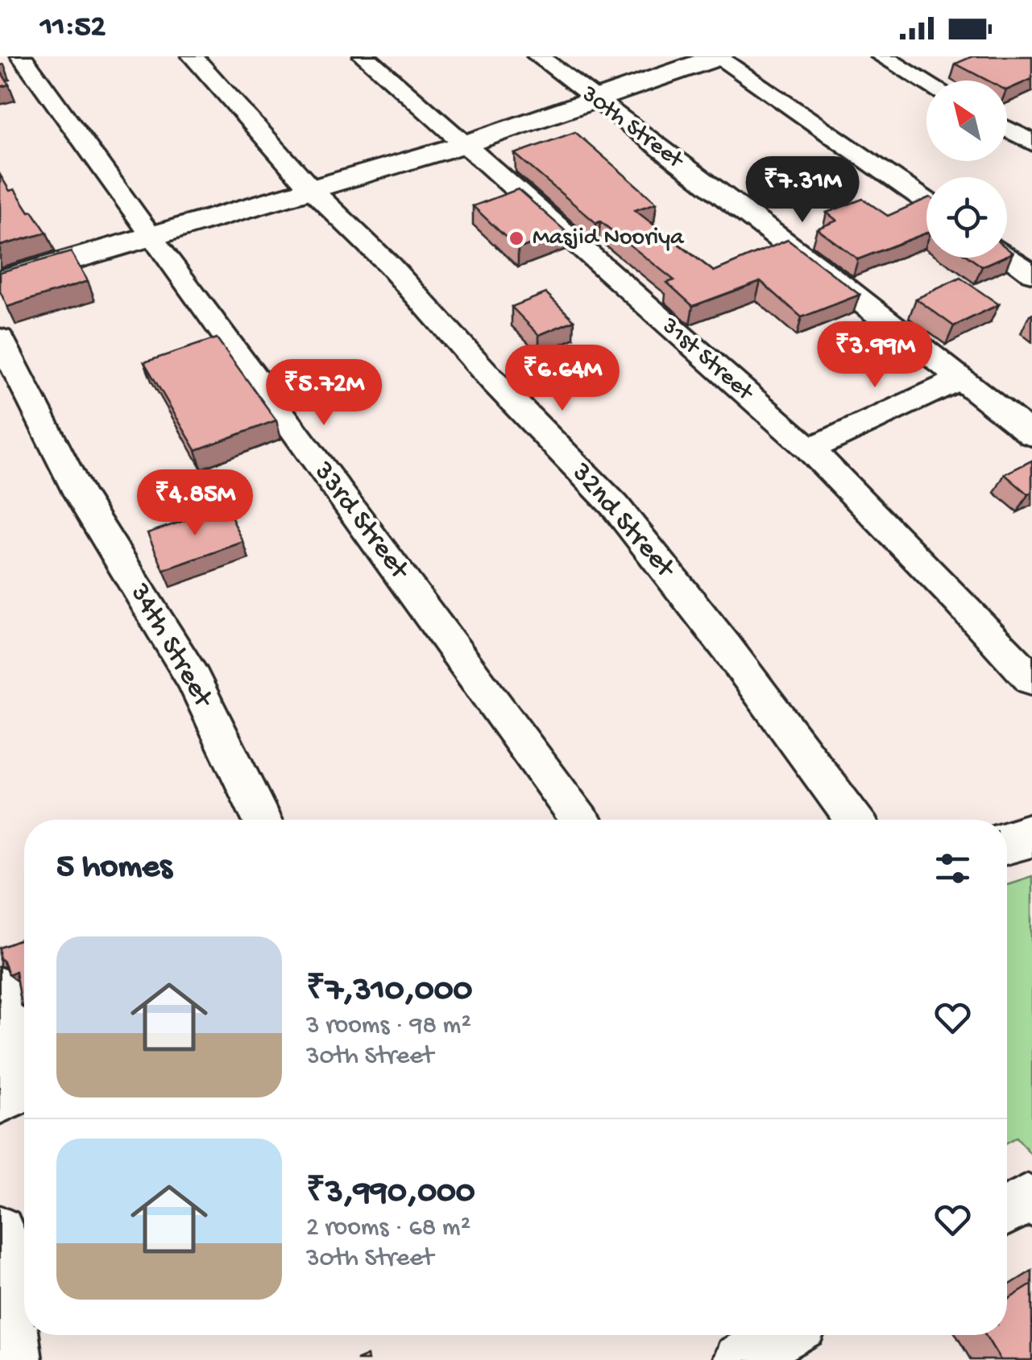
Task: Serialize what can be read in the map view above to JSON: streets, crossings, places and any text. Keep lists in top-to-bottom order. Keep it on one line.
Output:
{"streets":{"street":["30th Street","31st Street","33rd Street","32nd Street","34th Street"]},"places":["Masjid Nooriya"],"north":"top left","page":{"status":"11:52","price":["₹7.31M","₹3.99M","₹6.64M","₹5.72M","₹4.85M"],"heading":"5 homes","list":[{"name":"₹7,310,000","note":"3 rooms · 98 m² · 30th Street"},{"name":"₹3,990,000","note":"2 rooms · 68 m² · 30th Street"}]}}
